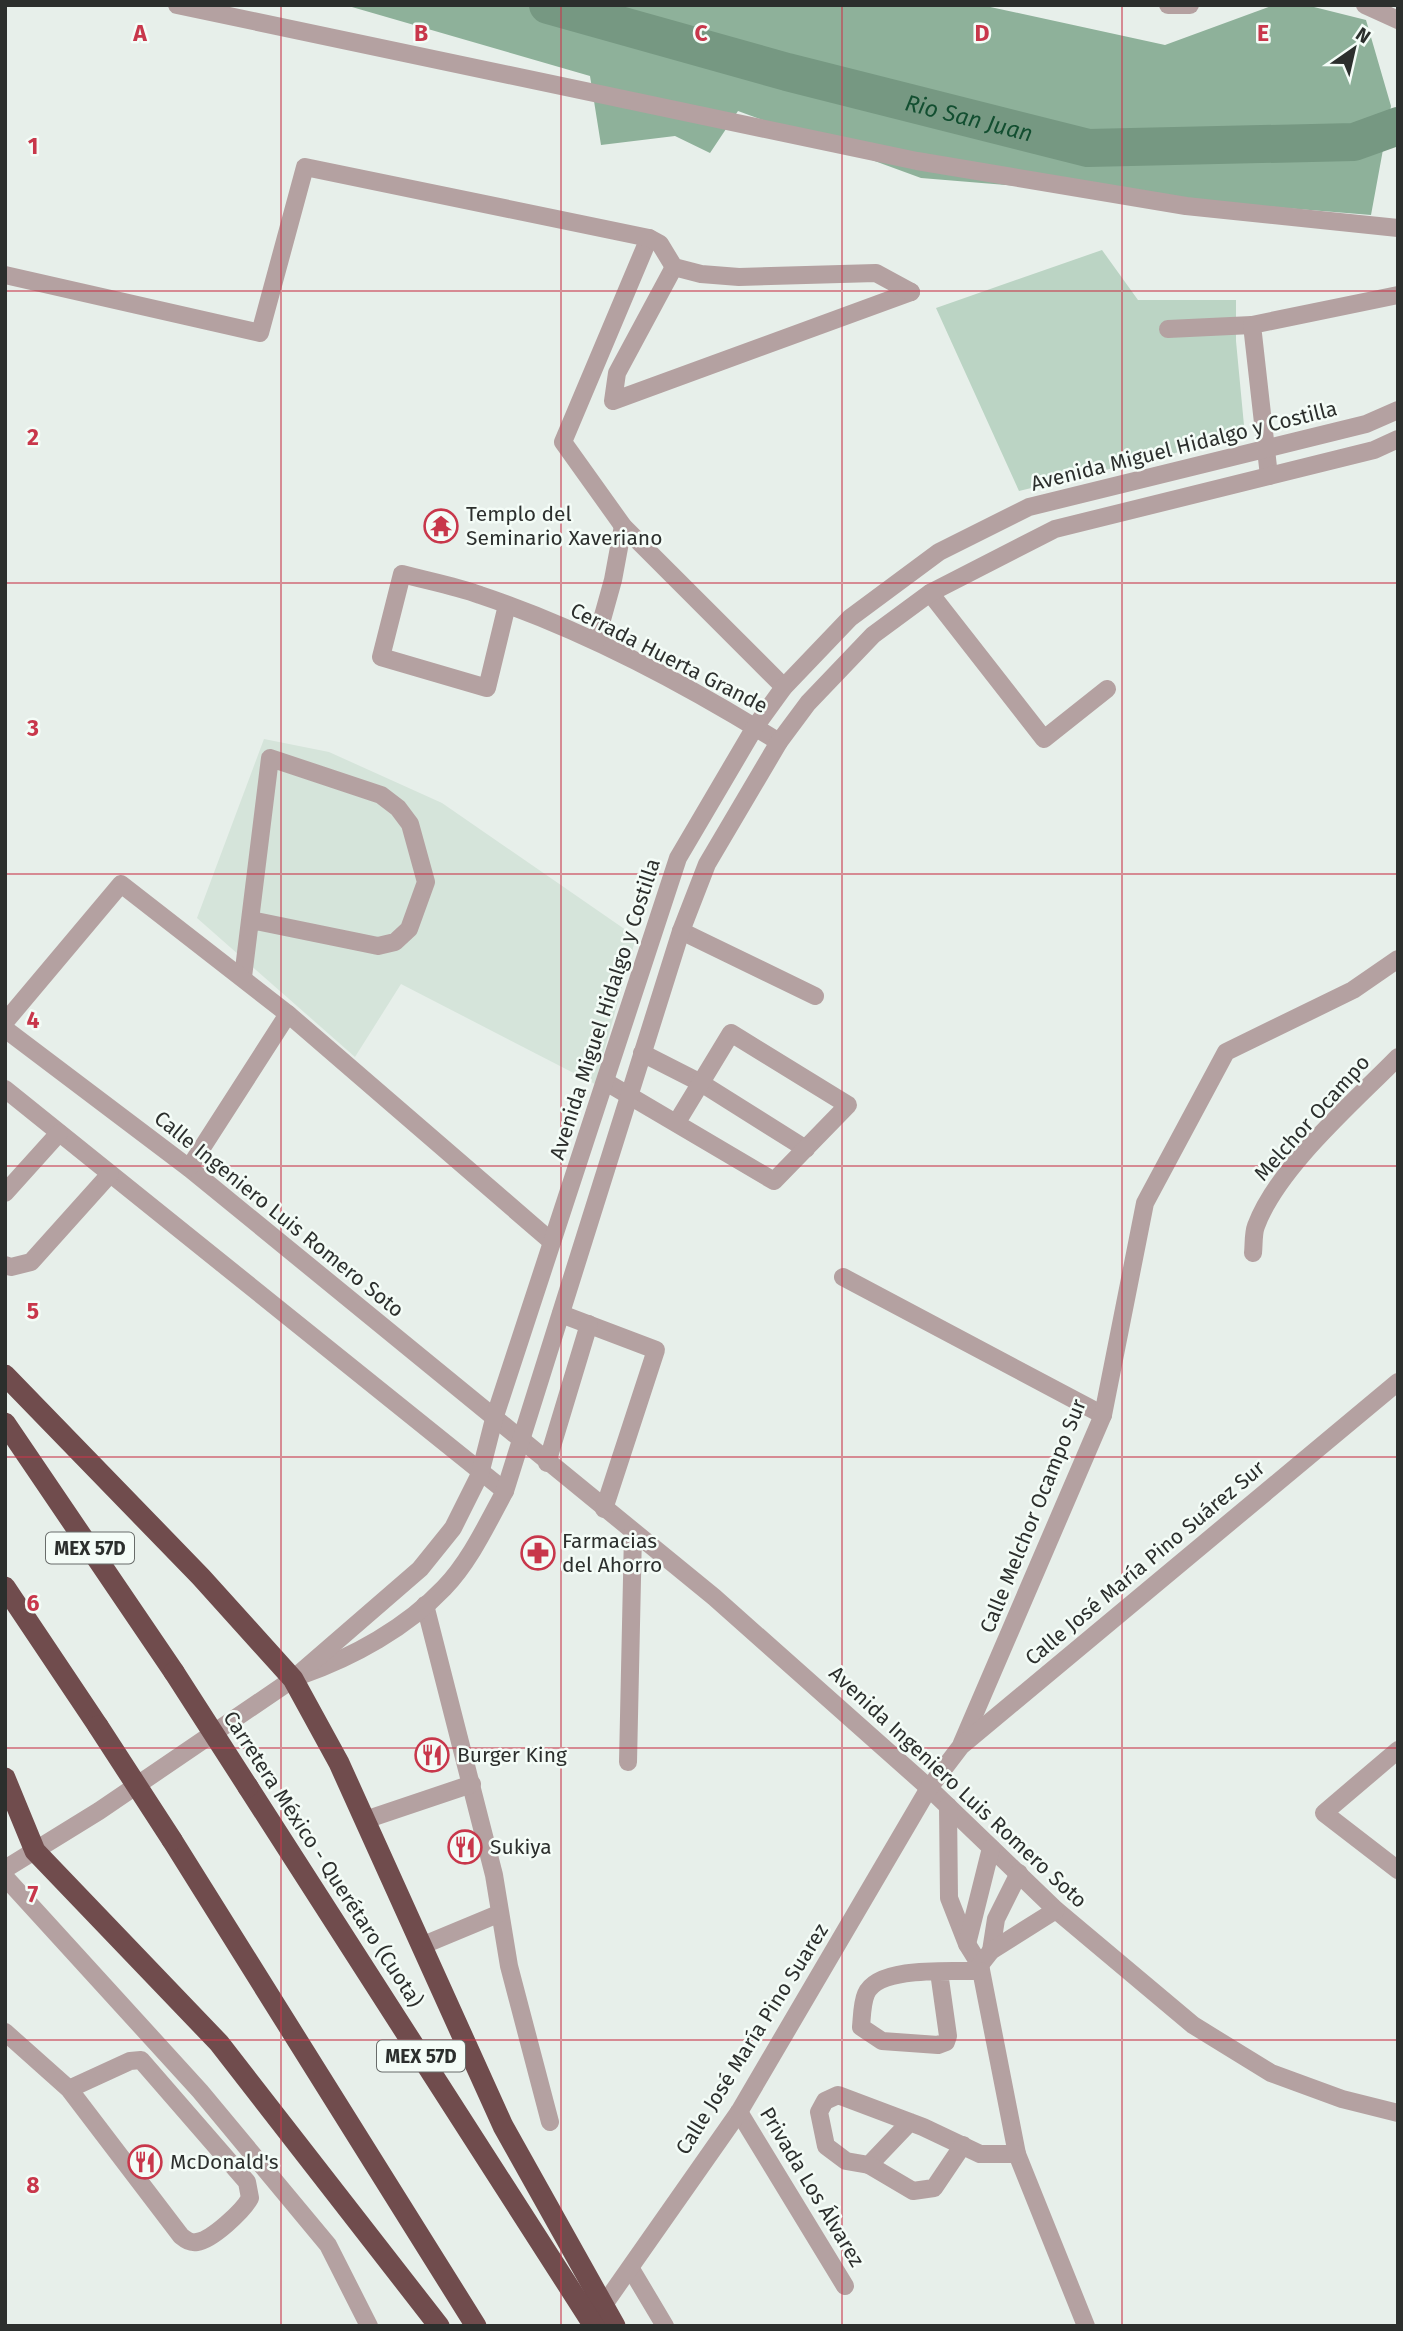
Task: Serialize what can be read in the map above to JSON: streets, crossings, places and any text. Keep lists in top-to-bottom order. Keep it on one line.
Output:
{"streets":{"highway":["MEX 57D","Carretera México - Querétaro (Cuota)"],"street":["Avenida Miguel Hidalgo y Costilla","Cerrada Huerta Grande","Melchor Ocampo","Calle Ingeniero Luis Romero Soto","Calle Melchor Ocampo Sur","Calle José María Pino Suárez Sur","Avenida Ingeniero Luis Romero Soto","Calle José María Pino Suarez","Privada Los Álvarez"]},"crossings":[["Avenida Miguel Hidalgo y Costilla","Cerrada Huerta Grande"],["Avenida Miguel Hidalgo y Costilla","Calle Ingeniero Luis Romero Soto"],["Avenida Miguel Hidalgo y Costilla","Avenida Ingeniero Luis Romero Soto"],["Calle Ingeniero Luis Romero Soto","Avenida Ingeniero Luis Romero Soto"],["Calle Melchor Ocampo Sur","Calle José María Pino Suárez Sur"],["Calle José María Pino Suárez Sur","Avenida Ingeniero Luis Romero Soto"],["Calle José María Pino Suárez Sur","Calle José María Pino Suarez"],["Avenida Ingeniero Luis Romero Soto","Calle José María Pino Suarez"],["Calle José María Pino Suarez","Privada Los Álvarez"]],"water":["Rio San Juan"],"places":{"temple":["Templo del Seminario Xaveriano"],"pharmacy":["Farmacias del Ahorro"],"restaurant":["Burger King","Sukiya","McDonald's"]},"north":"top right","grid":{"columns":["A","B","C","D","E"],"rows":["1","2","3","4","5","6","7","8"]}}
